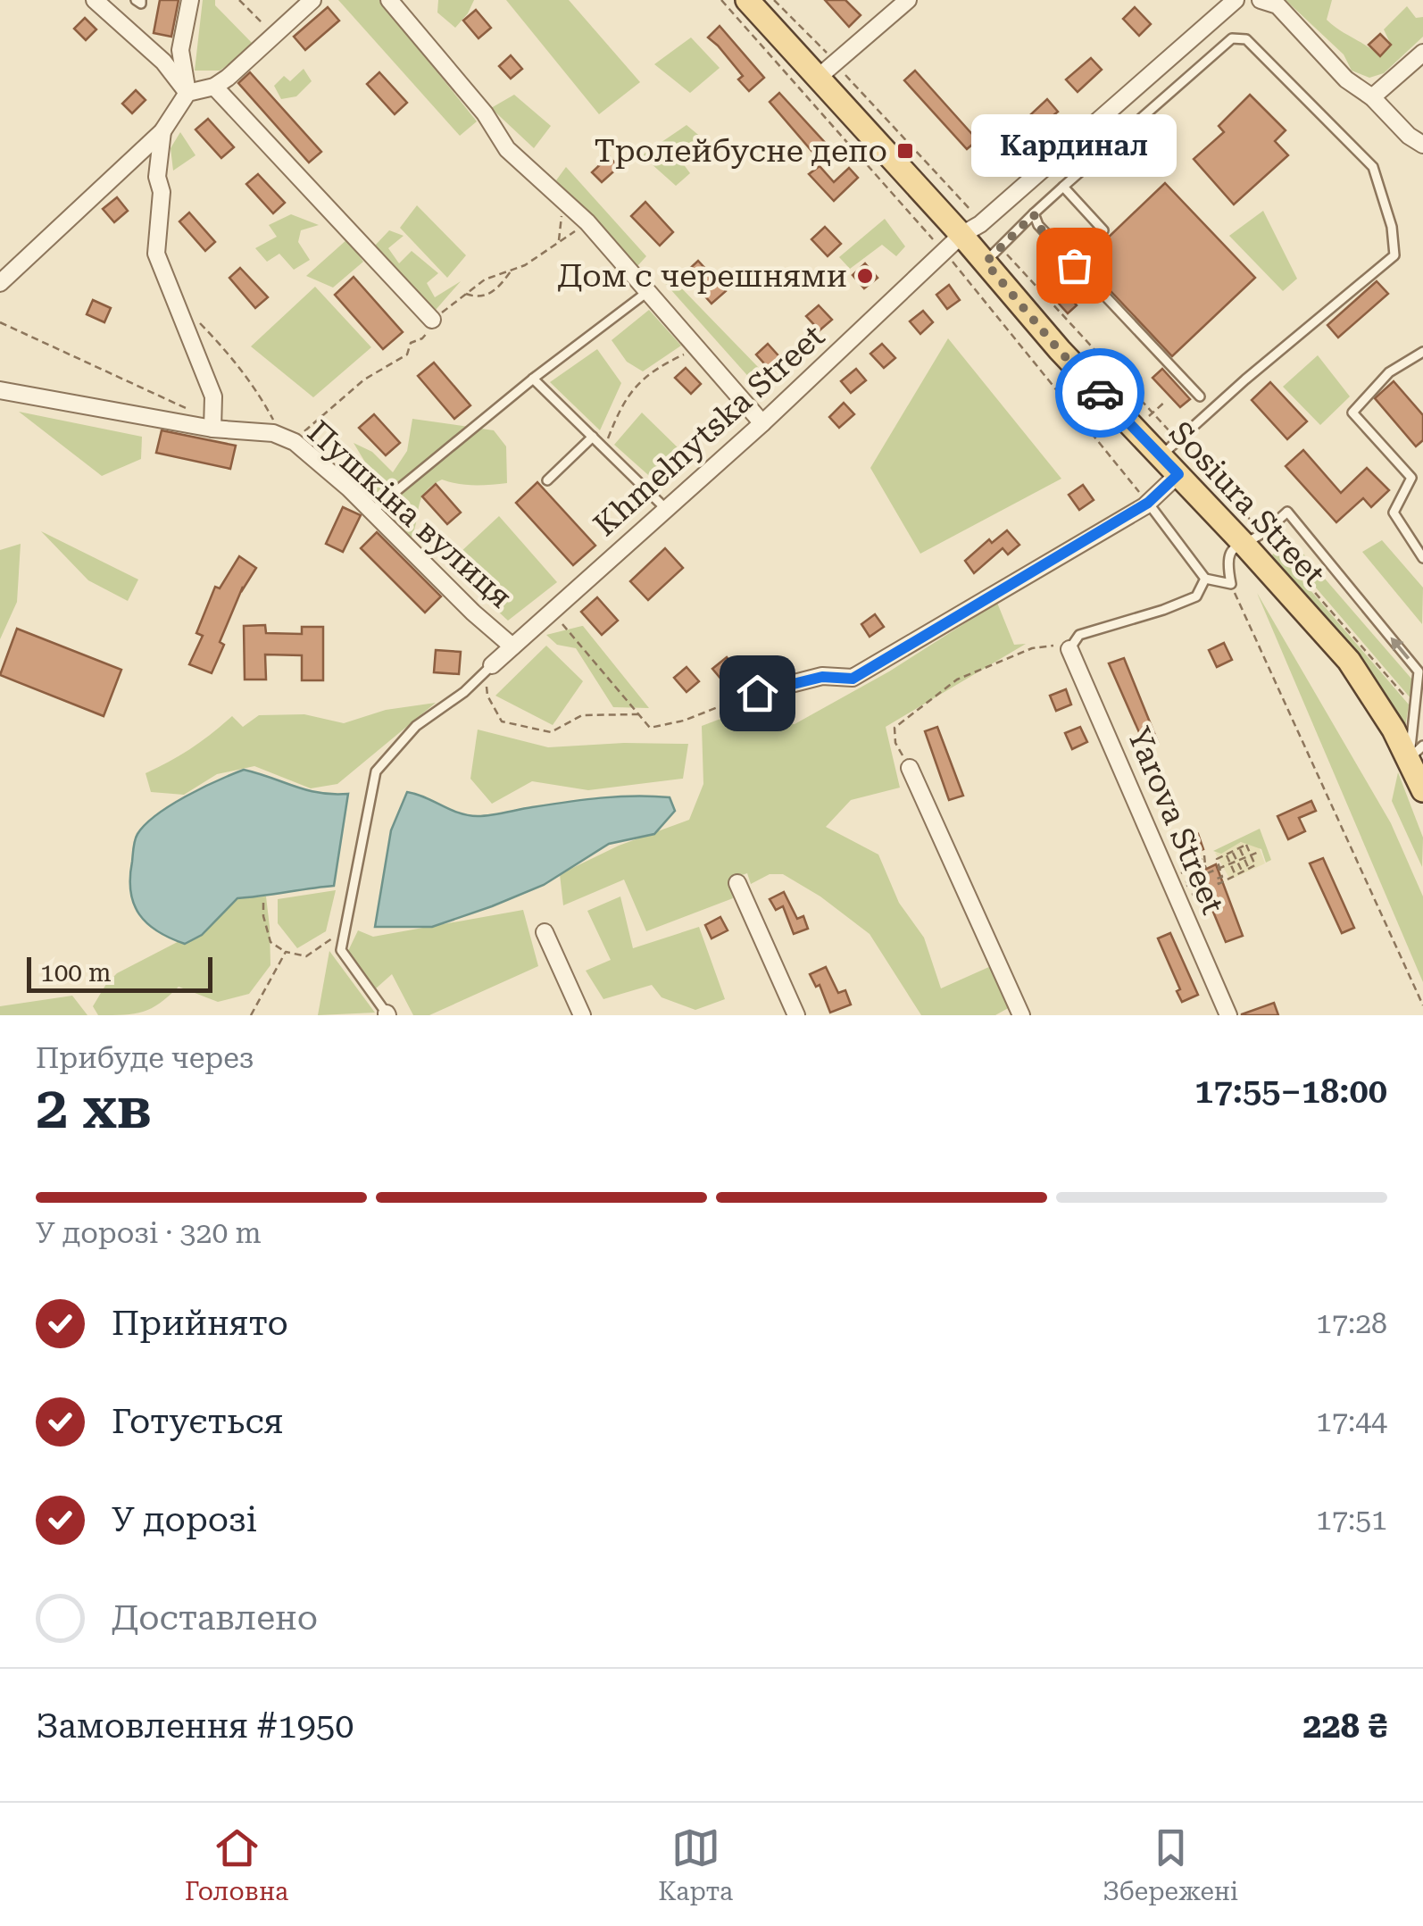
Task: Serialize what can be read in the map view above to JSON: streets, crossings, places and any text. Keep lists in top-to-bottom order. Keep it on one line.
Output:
{"streets":{"main road":["Sosiura Street"],"street":["Khmelnytska Street","Пушкіна вулиця","Yarova Street"]},"crossings":[["Khmelnytska Street","Sosiura Street"],["Khmelnytska Street","Пушкіна вулиця"]],"places":{"transit":["Тролейбусне депо"],"other":["Кардинал","Дом с черешнями"]},"scale_bar":"100 m","page":{"bubble":"Кардинал","scale":"100 m","heading":["2 хв","Прибуде через","17:55–18:00"],"panel":["Замовлення #1950","228 ₴"],"bar":"У дорозі · 320 m","list":[["Прийнято","17:28"],["Готується","17:44"],["У дорозі","17:51"],"Доставлено"],"tabs":["Головна","Карта","Збережені"]}}
